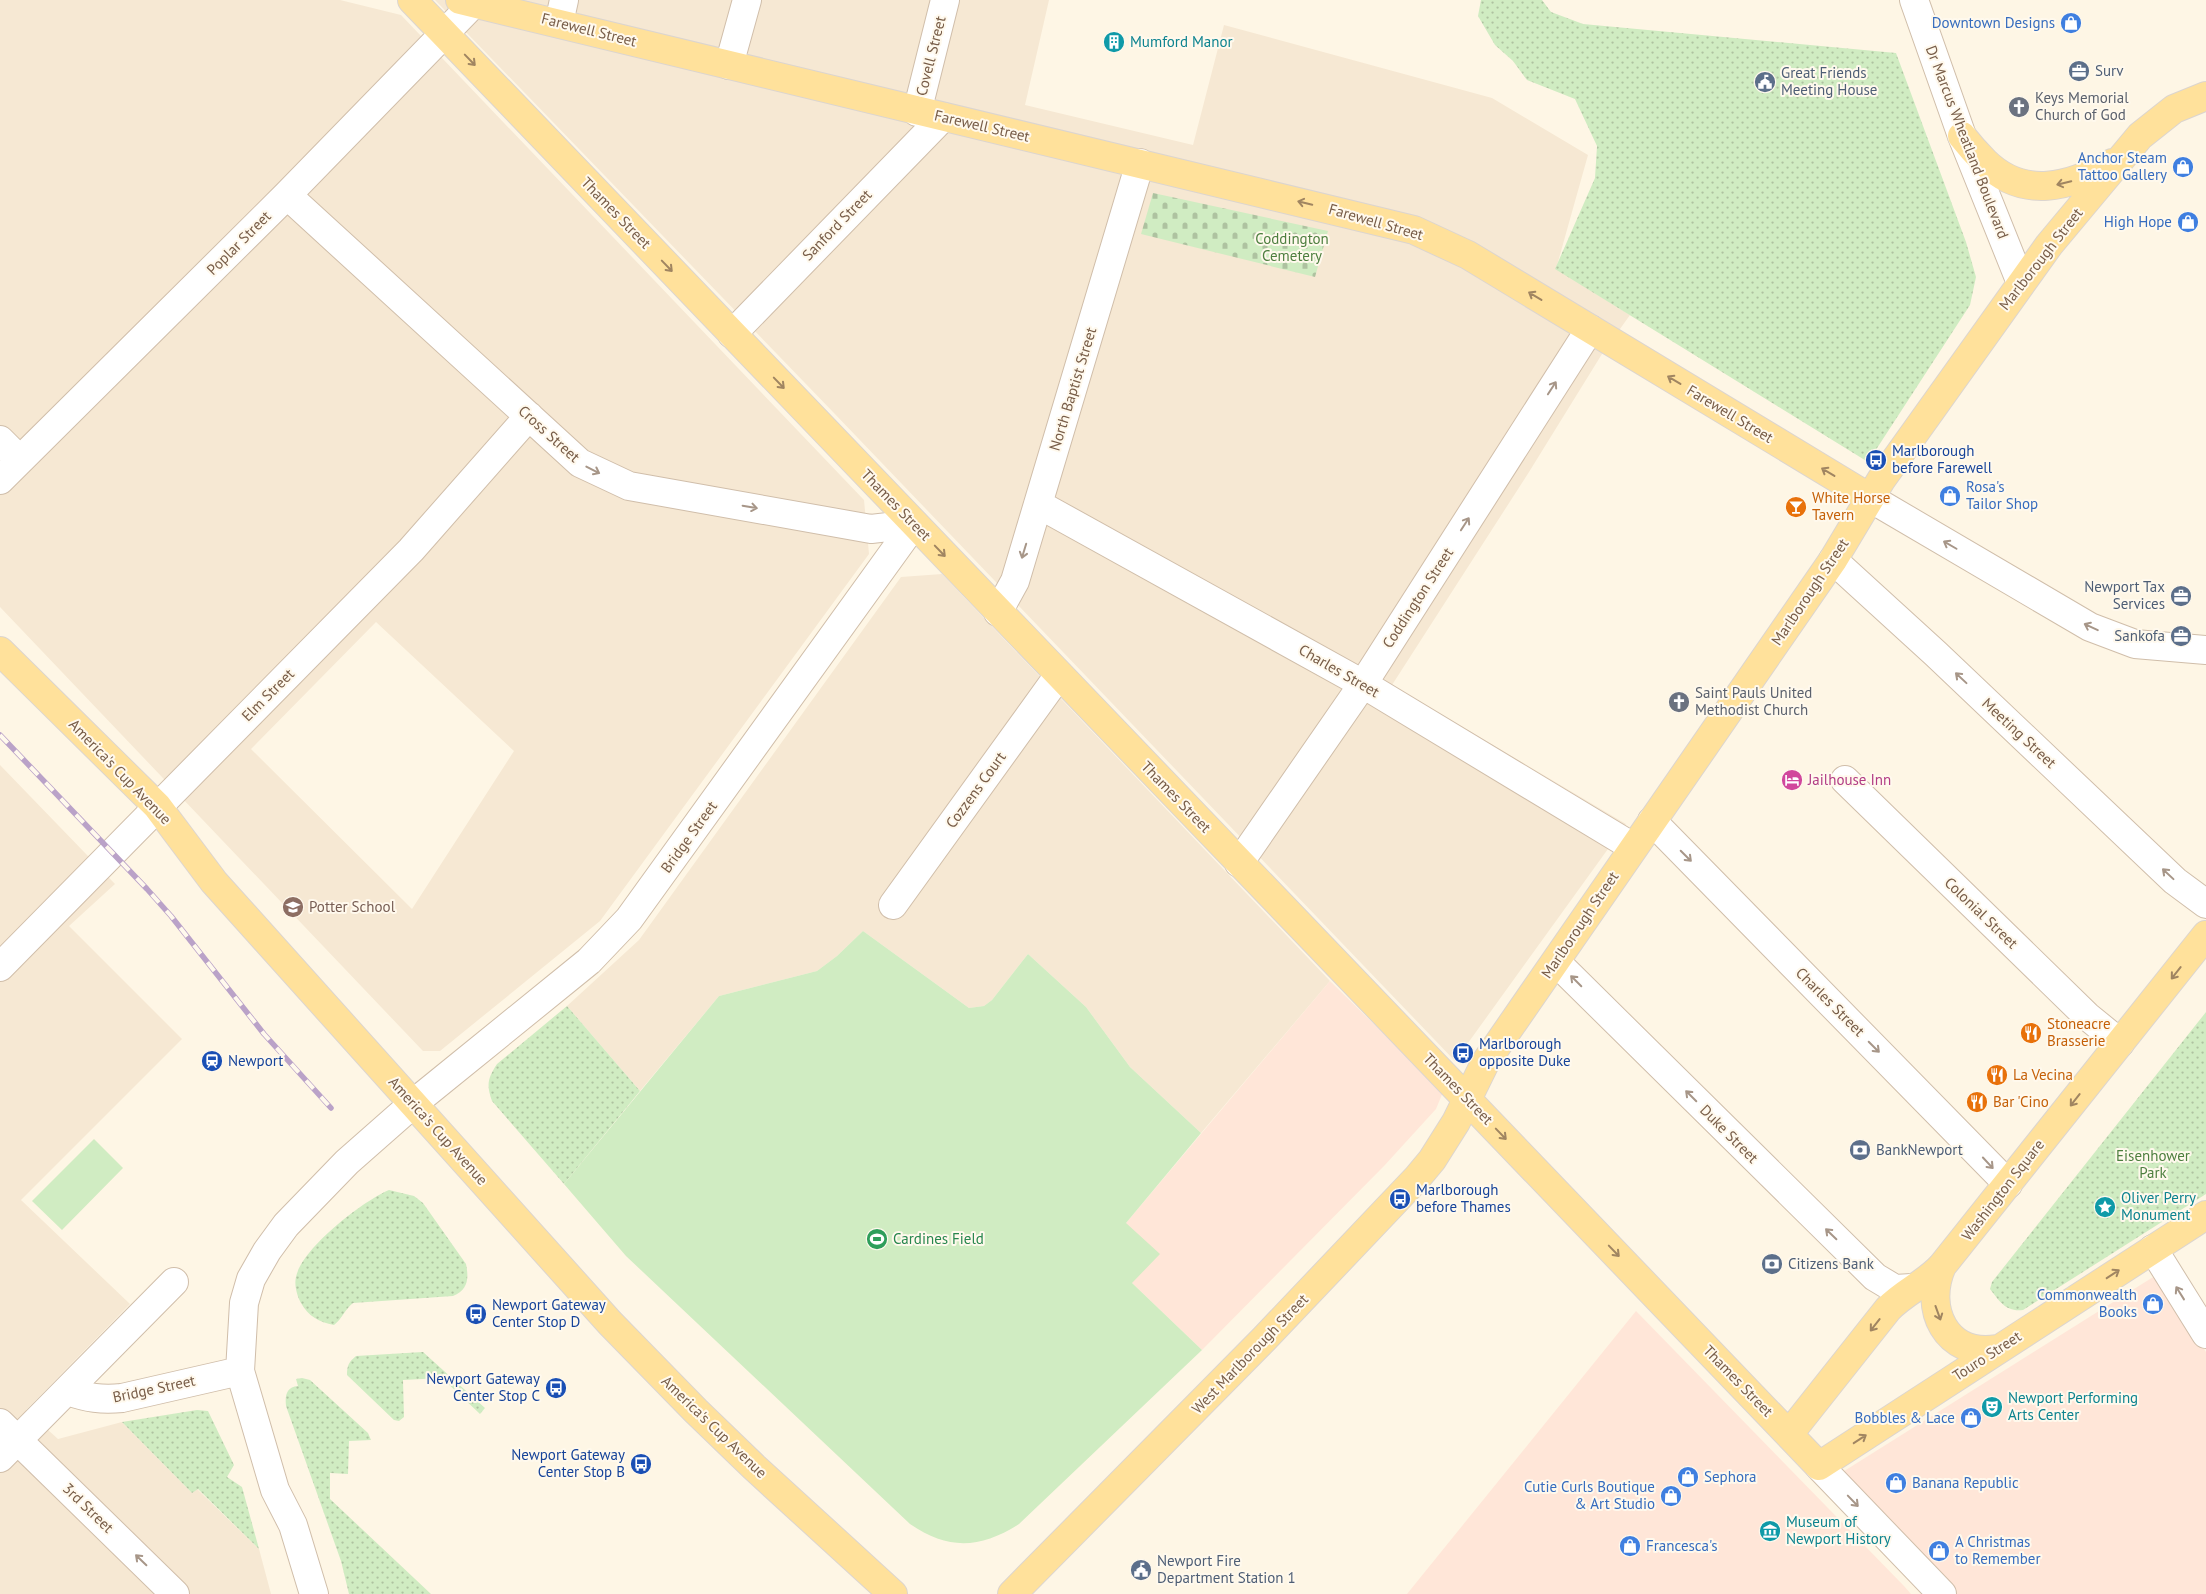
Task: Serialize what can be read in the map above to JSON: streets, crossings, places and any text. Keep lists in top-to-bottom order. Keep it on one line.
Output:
{"streets":{"main road":["Farewell Street","Thames Street","Marlborough Street","America's Cup Avenue","Washington Square","West Marlborough Street","Touro Street"],"street":["Covell Street","Dr Marcus Wheatland Boulevard","Sanford Street","Poplar Street","North Baptist Street","Cross Street","Coddington Street","Charles Street","Elm Street","Meeting Street","Cozzens Court","Bridge Street","Colonial Street","Duke Street","3rd Street"]},"crossings":[["Farewell Street","Covell Street"],["Farewell Street","Sanford Street"],["Farewell Street","Poplar Street"],["Farewell Street","Marlborough Street"],["Farewell Street","North Baptist Street"],["Farewell Street","Coddington Street"],["Dr Marcus Wheatland Boulevard","Marlborough Street"],["Thames Street","Sanford Street"],["Thames Street","Poplar Street"],["Thames Street","Marlborough Street"],["Thames Street","North Baptist Street"],["Thames Street","Cross Street"],["Thames Street","Coddington Street"],["Thames Street","Cozzens Court"],["Thames Street","Bridge Street"],["Thames Street","Washington Square"],["Thames Street","West Marlborough Street"],["Thames Street","Touro Street"],["Poplar Street","Cross Street"],["Marlborough Street","Charles Street"],["Marlborough Street","Meeting Street"],["Marlborough Street","Duke Street"],["Marlborough Street","West Marlborough Street"],["North Baptist Street","Charles Street"],["Cross Street","Elm Street"],["Cross Street","Bridge Street"],["Coddington Street","Charles Street"],["Charles Street","Washington Square"],["Elm Street","America's Cup Avenue"],["America's Cup Avenue","Bridge Street"],["Colonial Street","Washington Square"],["Duke Street","Washington Square"]],"one_way":["Farewell Street","Thames Street","Cross Street","Coddington Street","Charles Street","Meeting Street","Duke Street","Washington Square","Touro Street","3rd Street"],"parks":["Coddington Cemetery","Eisenhower Park"],"places":{"shop":["Downtown Designs","Anchor Steam Tattoo Gallery","High Hope","Rosa's Tailor Shop","Commonwealth Books","Bobbles & Lace","Sephora","Banana Republic","Cutie Curls Boutique & Art Studio","Francesca's","A Christmas to Remember"],"building":["Mumford Manor"],"office":["Surv","Newport Tax Services","Sankofa"],"public building":["Great Friends Meeting House","Newport Fire Department Station 1"],"church":["Keys Memorial Church of God","Saint Pauls United Methodist Church"],"bus stop":["Marlborough before Farewell","Marlborough opposite Duke","Marlborough before Thames","Newport Gateway Center Stop D","Newport Gateway Center Stop C","Newport Gateway Center Stop B"],"bar":["White Horse Tavern"],"hotel":["Jailhouse Inn"],"school or university":["Potter School"],"restaurant":["Stoneacre Brasserie","La Vecina","Bar 'Cino"],"station":["Newport"],"bank":["BankNewport","Citizens Bank"],"place":["Oliver Perry Monument"],"sports":["Cardines Field"],"theatre":["Newport Performing Arts Center"],"museum":["Museum of Newport History"]}}
